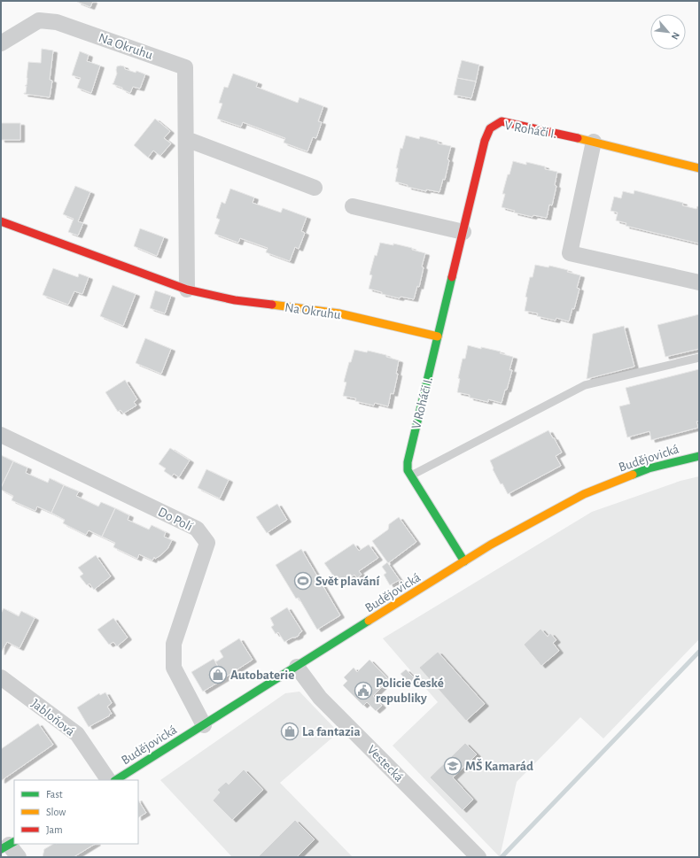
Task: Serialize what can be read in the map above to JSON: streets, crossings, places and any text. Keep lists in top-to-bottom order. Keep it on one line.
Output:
{"streets":{"street":["Na Okruhu","V Roháči I.","Budějovická","Do Polí","Jabloňová","Vestecká"]},"crossings":[["Na Okruhu","V Roháči I."],["V Roháči I.","Budějovická"],["Budějovická","Do Polí"],["Budějovická","Vestecká"]],"places":{"sports":["Svět plavání"],"shop":["Autobaterie","La fantazia"],"public building":["Policie České republiky"],"school or university":["MŠ Kamarád"]},"legend":["Fast","Slow","Jam"],"north":"bottom right"}
